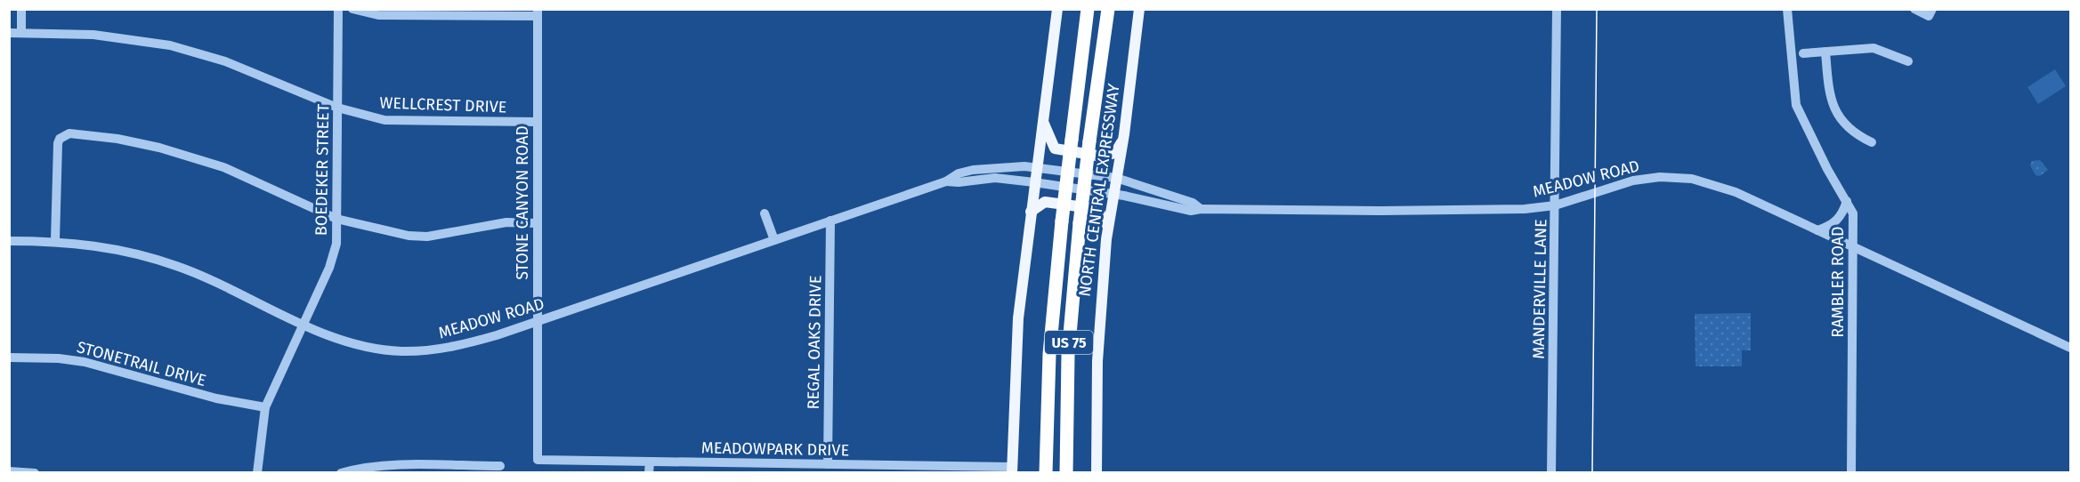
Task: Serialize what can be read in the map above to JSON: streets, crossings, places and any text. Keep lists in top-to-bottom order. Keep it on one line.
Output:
{"streets":{"highway":["NORTH CENTRAL EXPRESSWAY","US 75"],"street":["WELLCREST DRIVE","BOEDEKER STREET","MEADOW ROAD","STONE CANYON ROAD","RAMBLER ROAD","MANDERVILLE LANE","REGAL OAKS DRIVE","STONETRAIL DRIVE","MEADOWPARK DRIVE"]},"crossings":[["WELLCREST DRIVE","BOEDEKER STREET"],["WELLCREST DRIVE","STONE CANYON ROAD"],["BOEDEKER STREET","MEADOW ROAD"],["BOEDEKER STREET","STONETRAIL DRIVE"],["MEADOW ROAD","NORTH CENTRAL EXPRESSWAY"],["MEADOW ROAD","STONE CANYON ROAD"],["MEADOW ROAD","RAMBLER ROAD"],["MEADOW ROAD","MANDERVILLE LANE"],["MEADOW ROAD","REGAL OAKS DRIVE"],["STONE CANYON ROAD","MEADOWPARK DRIVE"],["REGAL OAKS DRIVE","MEADOWPARK DRIVE"]]}
